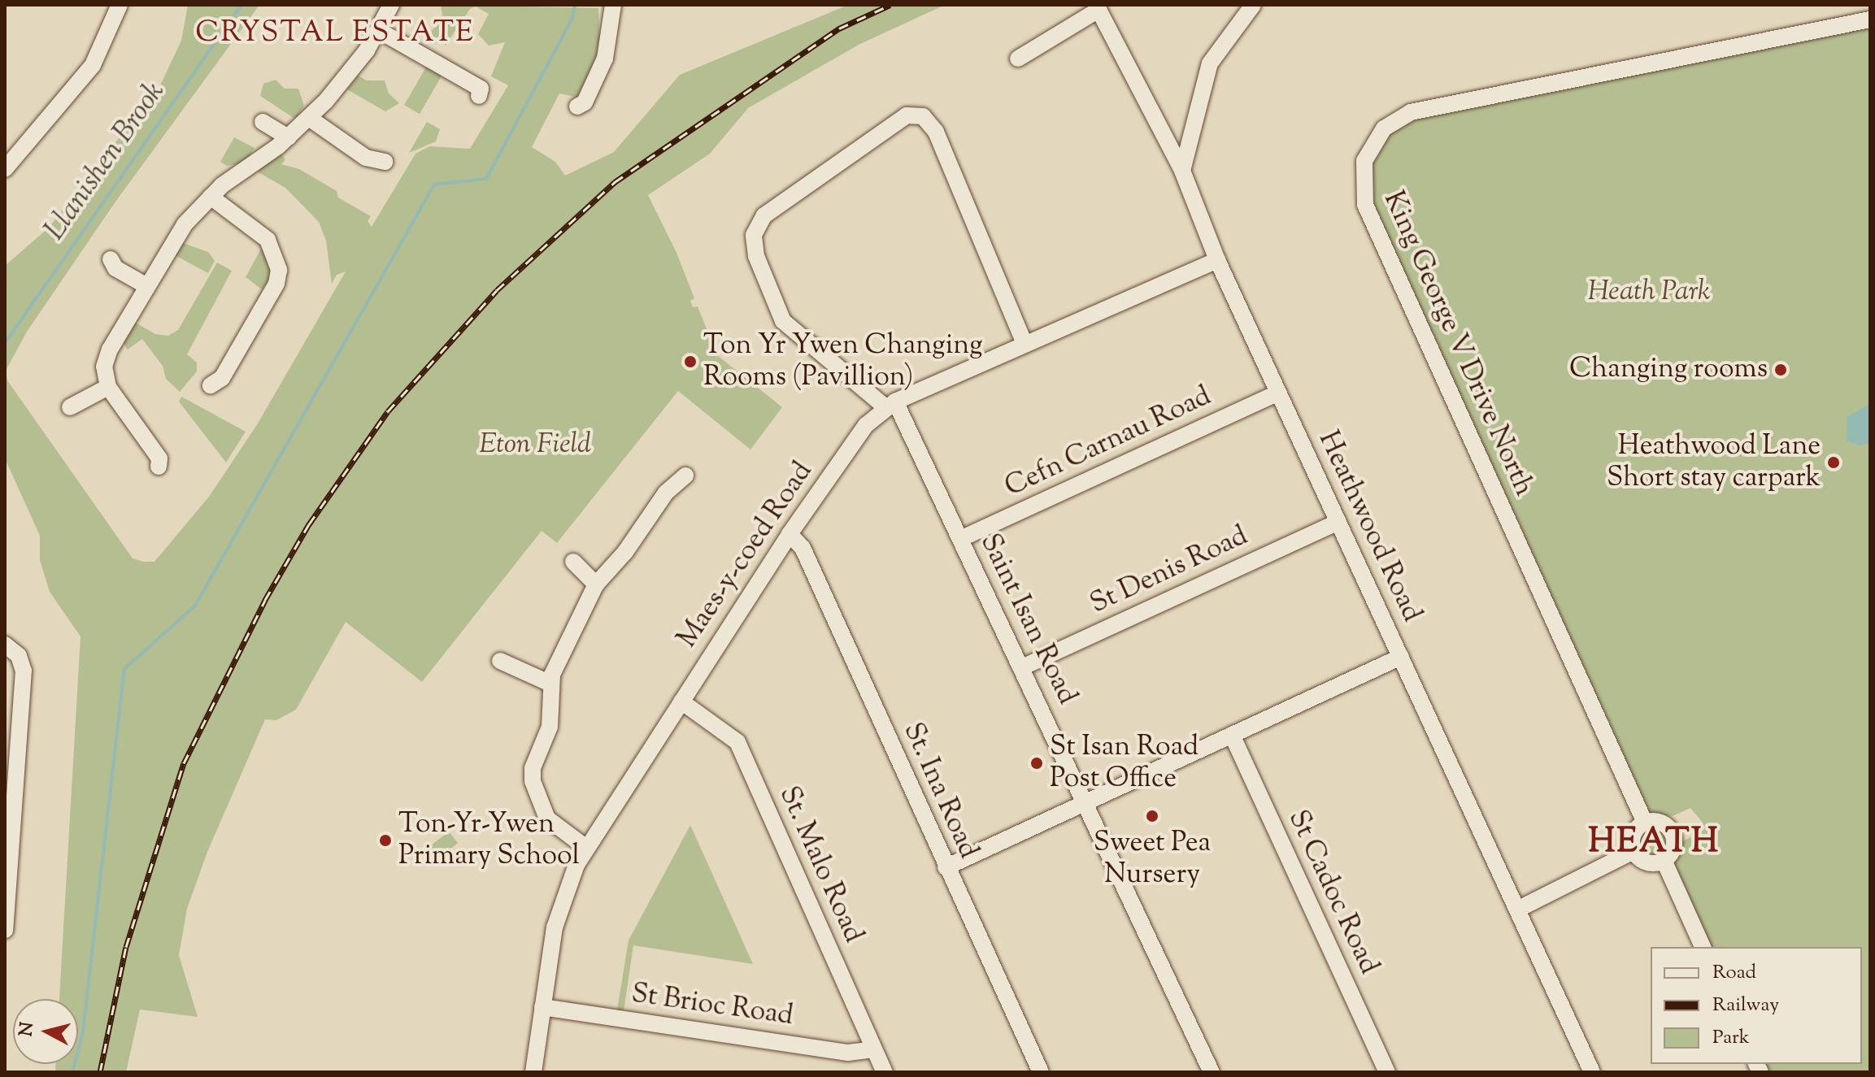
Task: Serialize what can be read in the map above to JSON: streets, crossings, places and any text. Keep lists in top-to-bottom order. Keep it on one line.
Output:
{"streets":{"street":["King George V Drive North","Cefn Carnau Road","Heathwood Road","Maes-y-coed Road","St Denis Road","Saint Isan Road","St. Ina Road","St. Malo Road","St Cadoc Road","St Brioc Road"]},"crossings":[["Cefn Carnau Road","Heathwood Road"],["Cefn Carnau Road","Saint Isan Road"],["Heathwood Road","Maes-y-coed Road"],["Heathwood Road","St Denis Road"],["Maes-y-coed Road","Saint Isan Road"],["Maes-y-coed Road","St. Ina Road"],["Maes-y-coed Road","St. Malo Road"],["Maes-y-coed Road","St Brioc Road"],["St Denis Road","Saint Isan Road"],["St. Malo Road","St Brioc Road"]],"districts":["CRYSTAL ESTATE","HEATH"],"water":["Llanishen Brook"],"parks":["Heath Park","Eton Field"],"places":["Ton Yr Ywen Changing Rooms (Pavillion)","Changing rooms","Heathwood Lane Short stay carpark","St Isan Road Post Office","Sweet Pea Nursery","Ton-Yr-Ywen Primary School"],"legend":["Road","Railway","Park"],"north":"left"}
